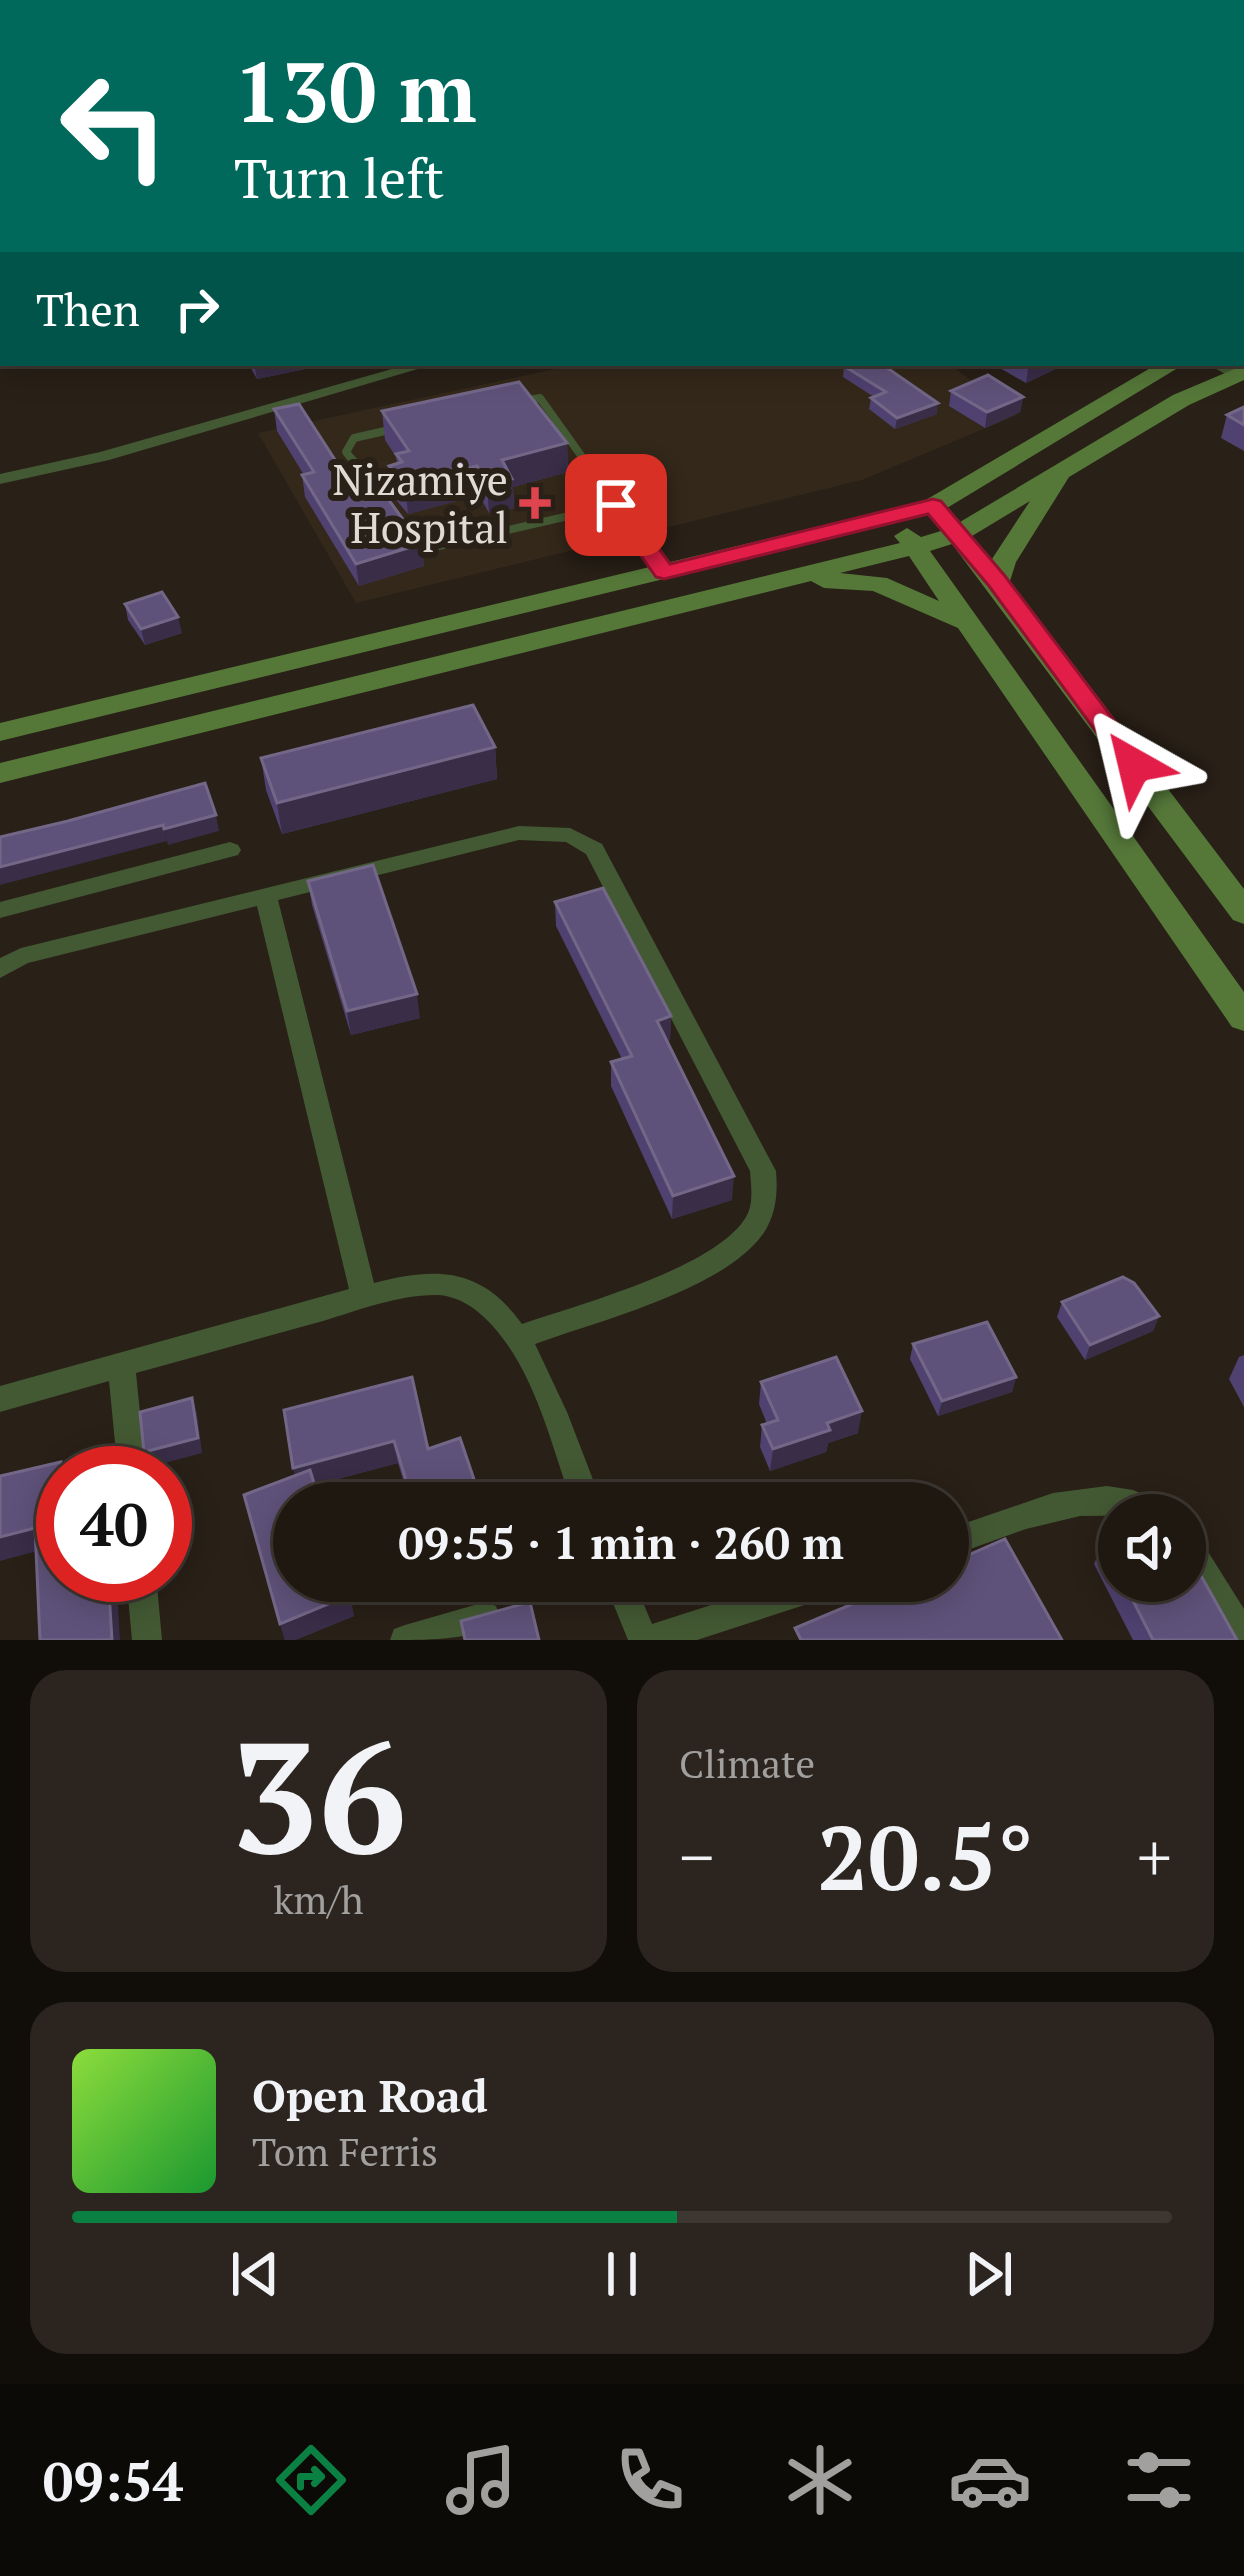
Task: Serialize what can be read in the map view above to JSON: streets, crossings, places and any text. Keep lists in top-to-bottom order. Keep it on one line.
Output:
{"places":{"health":["Nizamiye Hospital"]},"page":{"turn":["130 m","Turn left"],"then":"Then","limit":"40","trip":"09:55 · 1 min · 260 m","tile":[["36","km/h"],"Climate"],"heat":["−","20.5°","+"],"song":["Open Road","Tom Ferris"],"tabs":"09:54"}}
